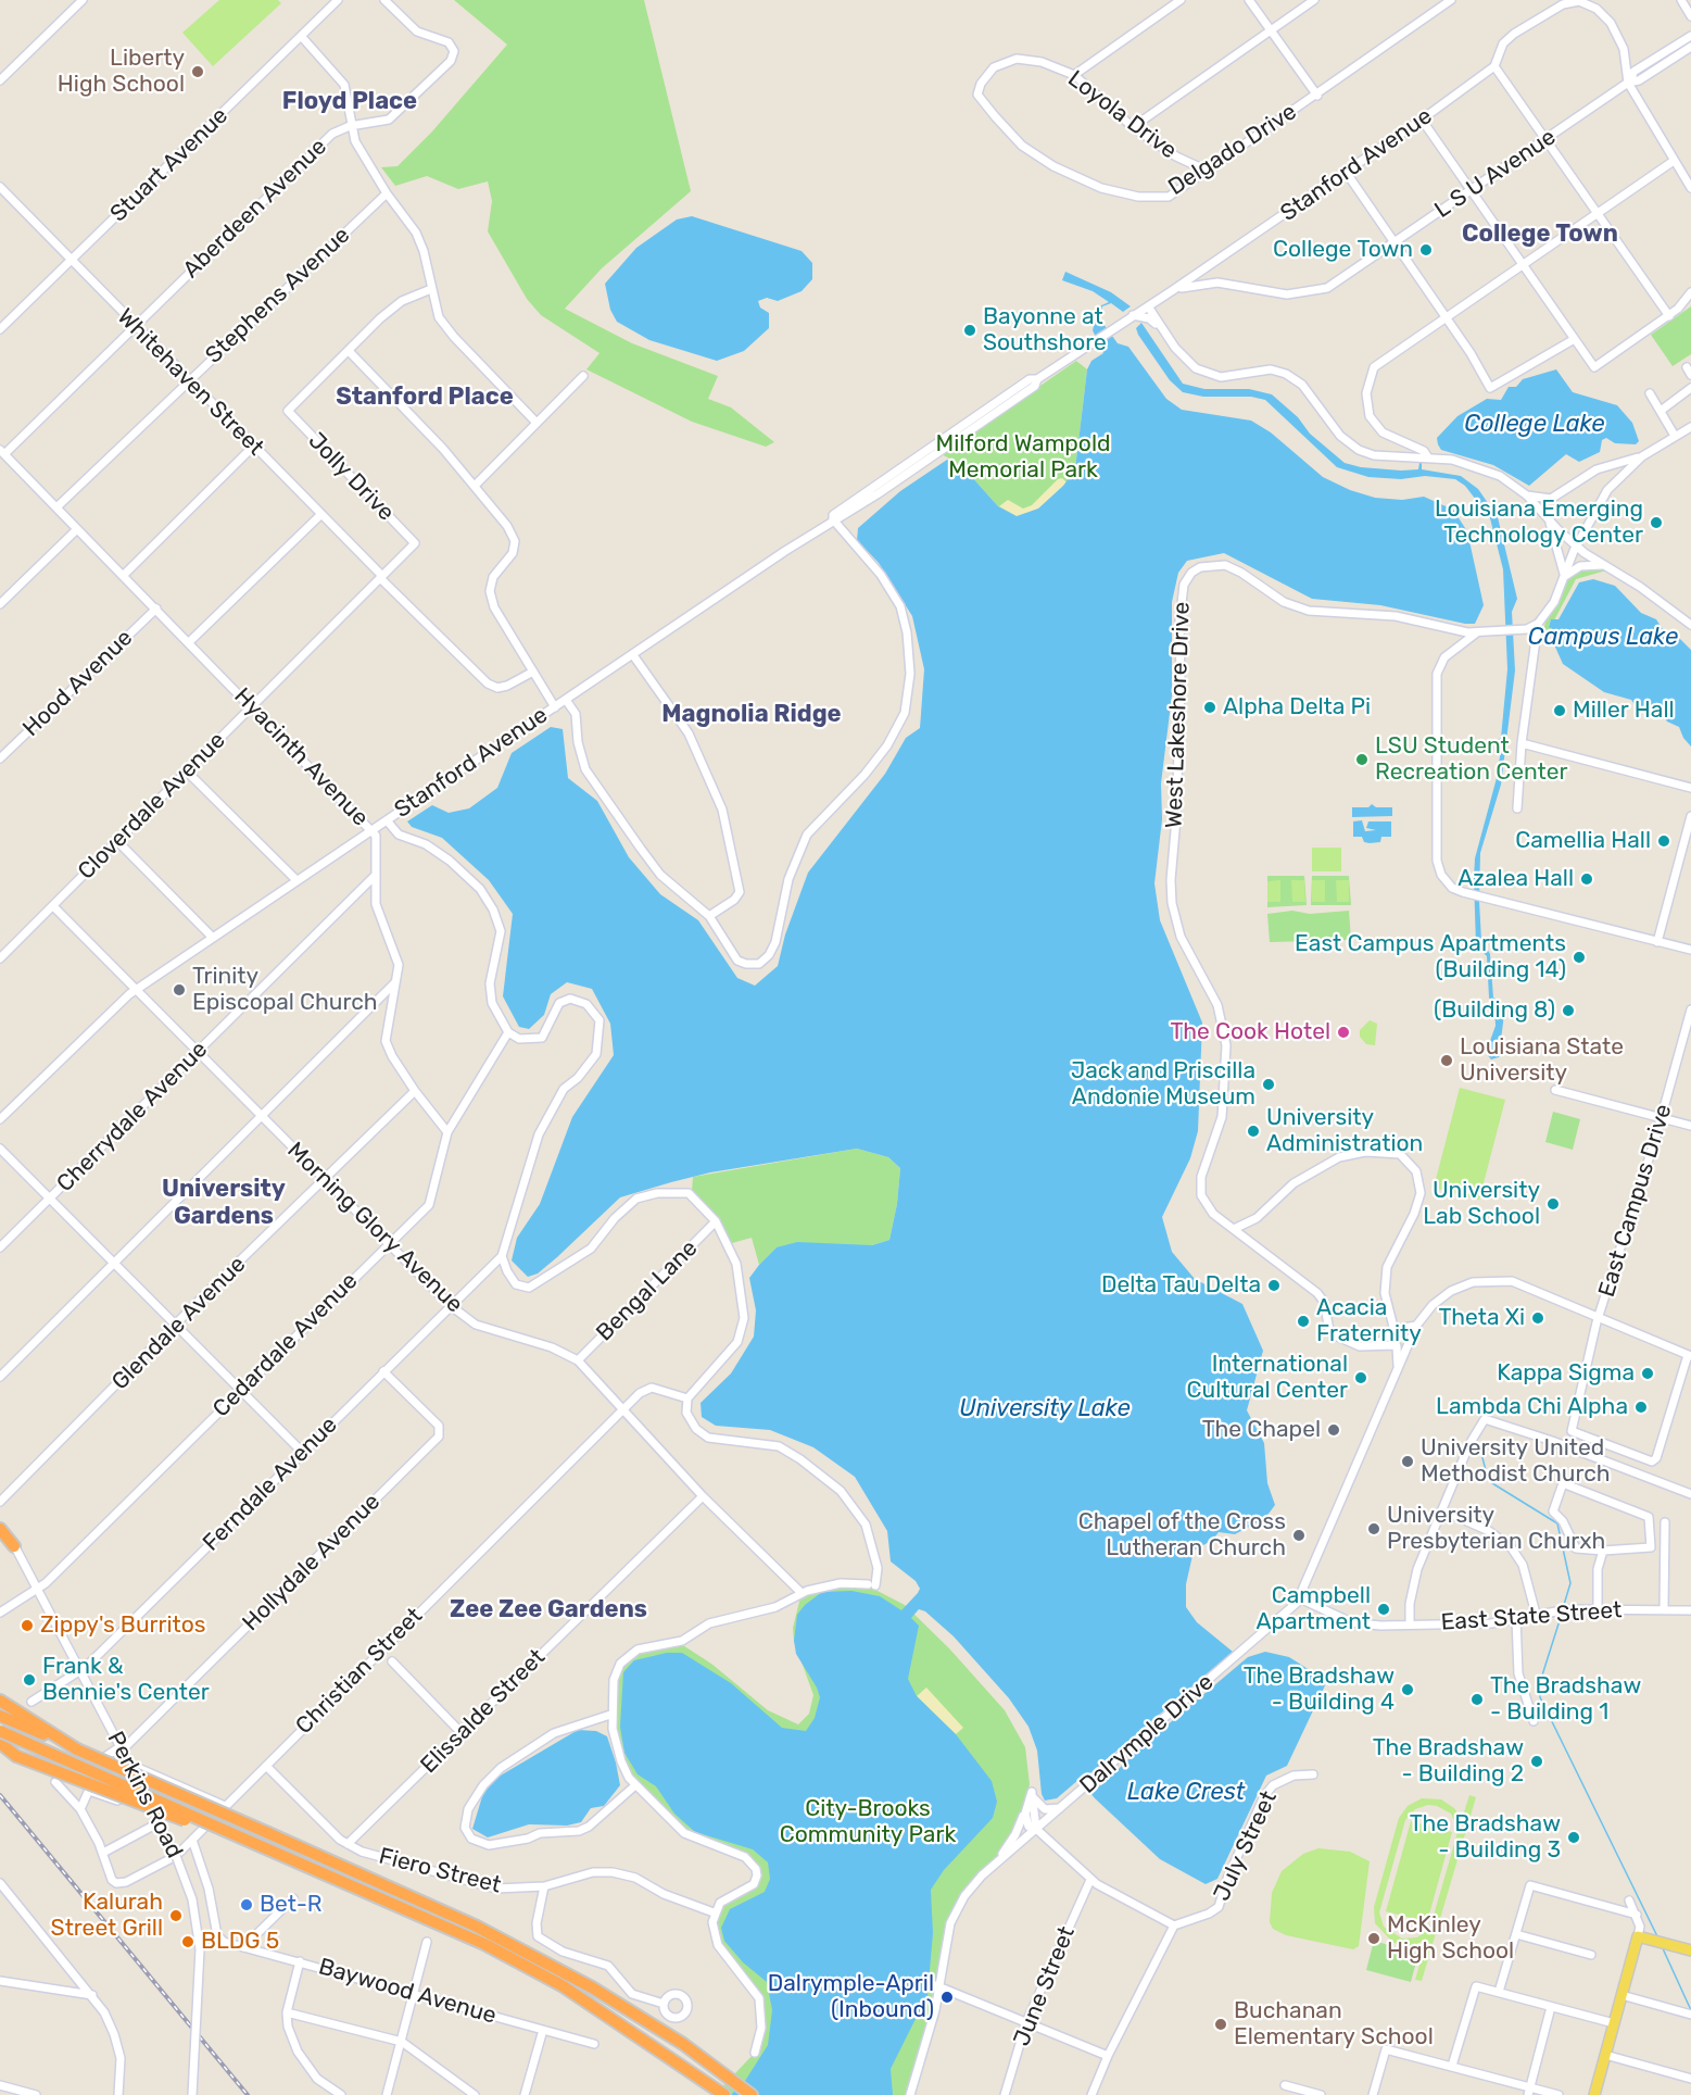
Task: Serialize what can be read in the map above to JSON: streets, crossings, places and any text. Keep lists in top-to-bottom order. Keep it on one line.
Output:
{"streets":{"street":["Loyola Drive","Delgado Drive","Stuart Avenue","Stanford Avenue","L S U Avenue","Aberdeen Avenue","Stephens Avenue","Whitehaven Street","Jolly Drive","Hood Avenue","West Lakeshore Drive","Hyacinth Avenue","Cloverdale Avenue","Cherrydale Avenue","East Campus Drive","Morning Glory Avenue","Bengal Lane","Glendale Avenue","Cedardale Avenue","Ferndale Avenue","Hollydale Avenue","East State Street","Christian Street","Elissalde Street","Dalrymple Drive","Perkins Road","July Street","Fiero Street","June Street","Baywood Avenue"]},"crossings":[["Loyola Drive","Delgado Drive"],["Stuart Avenue","Whitehaven Street"],["Stanford Avenue","L S U Avenue"],["Stanford Avenue","Hyacinth Avenue"],["Stanford Avenue","Morning Glory Avenue"],["Aberdeen Avenue","Whitehaven Street"],["Aberdeen Avenue","Hyacinth Avenue"],["Stephens Avenue","Whitehaven Street"],["Stephens Avenue","Hyacinth Avenue"],["Whitehaven Street","Cloverdale Avenue"],["Jolly Drive","Cloverdale Avenue"],["Hood Avenue","Hyacinth Avenue"],["West Lakeshore Drive","Dalrymple Drive"],["Hyacinth Avenue","Cloverdale Avenue"],["Hyacinth Avenue","Cherrydale Avenue"],["Hyacinth Avenue","Glendale Avenue"],["Hyacinth Avenue","Cedardale Avenue"],["Cloverdale Avenue","Morning Glory Avenue"],["Cherrydale Avenue","Morning Glory Avenue"],["East Campus Drive","Dalrymple Drive"],["Morning Glory Avenue","Bengal Lane"],["Morning Glory Avenue","Glendale Avenue"],["Morning Glory Avenue","Cedardale Avenue"],["Morning Glory Avenue","Ferndale Avenue"],["Morning Glory Avenue","Christian Street"],["Morning Glory Avenue","Elissalde Street"],["Cedardale Avenue","Perkins Road"],["Ferndale Avenue","Hollydale Avenue"],["Ferndale Avenue","Perkins Road"],["Hollydale Avenue","Perkins Road"],["East State Street","Dalrymple Drive"],["Christian Street","Perkins Road"],["Christian Street","Fiero Street"],["Christian Street","Baywood Avenue"],["Elissalde Street","Fiero Street"]],"districts":["Floyd Place","College Town","Stanford Place","Magnolia Ridge","University Gardens","Zee Zee Gardens"],"water":["College Lake","Campus Lake","University Lake","Lake Crest"],"parks":["Milford Wampold Memorial Park","City-Brooks Community Park"],"places":["Liberty High School","College Town","Bayonne at Southshore","Louisiana Emerging Technology Center","Alpha Delta Pi","Miller Hall","LSU Student Recreation Center","Camellia Hall","Azalea Hall","East Campus Apartments (Building 14)","Trinity Episcopal Church","(Building 8)","The Cook Hotel","Louisiana State University","Jack and Priscilla Andonie Museum","University Administration","University Lab School","Delta Tau Delta","Theta Xi","Acacia Fraternity","Kappa Sigma","International Cultural Center","Lambda Chi Alpha","The Chapel","University United Methodist Church","University Presbyterian Churxh","Chapel of the Cross Lutheran Church","Campbell Apartment","Zippy's Burritos","Frank & Bennie's Center","The Bradshaw - Building 4","The Bradshaw - Building 1","The Bradshaw - Building 2","The Bradshaw - Building 3","Bet-R","Kalurah Street Grill","McKinley High School","BLDG 5","Dalrymple-April (Inbound)","Buchanan Elementary School"]}
